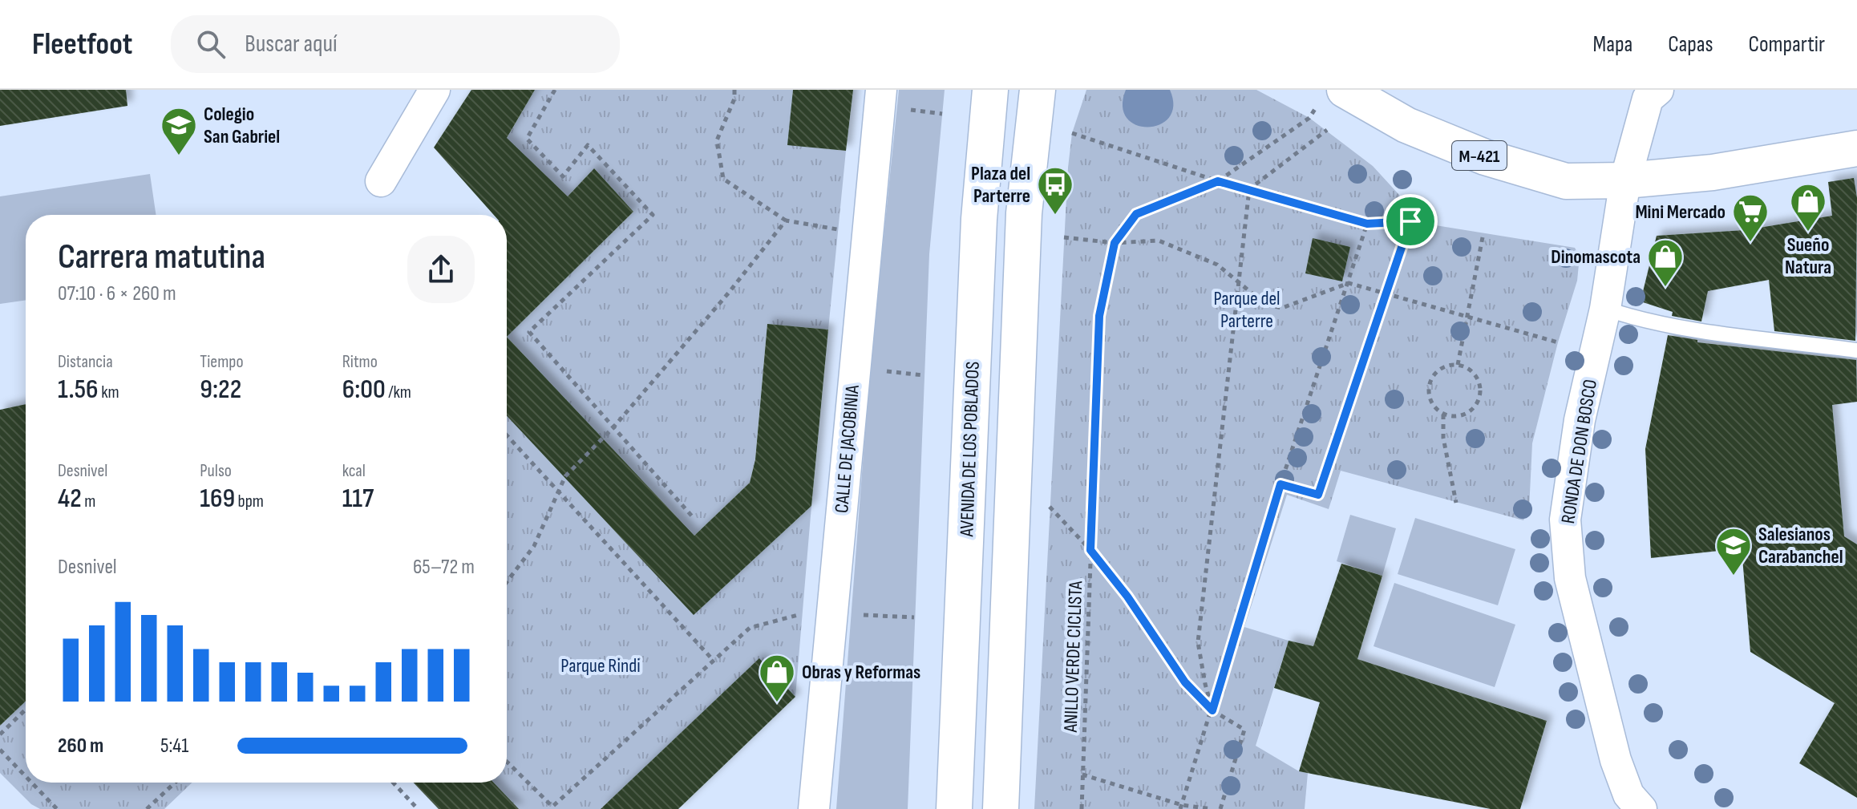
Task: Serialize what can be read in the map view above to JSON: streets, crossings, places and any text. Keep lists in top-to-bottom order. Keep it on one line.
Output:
{"streets":{"main road":["M-421","AVENIDA DE LOS POBLADOS"],"street":["CALLE DE JACOBINIA","RONDA DE DON BOSCO"],"path":["ANILLO VERDE CICLISTA"]},"crossings":[["M-421","RONDA DE DON BOSCO"]],"parks":["Parque del Parterre","Parque Rindi"],"places":{"school or university":["Colegio San Gabriel","Salesianos Carabanchel"],"bus stop":["Plaza del Parterre"],"shop":["Sueño Natura","Dinomascota","Obras y Reformas"],"supermarket":["Mini Mercado"]},"page":{"header":"Fleetfoot","search":"Buscar aquí","nav":["Mapa","Capas","Compartir"],"heading":["Carrera matutina","07:10 · 6 × 260 m"],"stats":[["Distancia","1.56 km"],["Tiempo","9:22"],["Ritmo","6:00 /km"],["Desnivel","42 m"],["Pulso","169 bpm"],["kcal","117"]],"chart":["Desnivel","65–72 m"],"list":[{"name":"260 m","note":"5:41"}]}}
